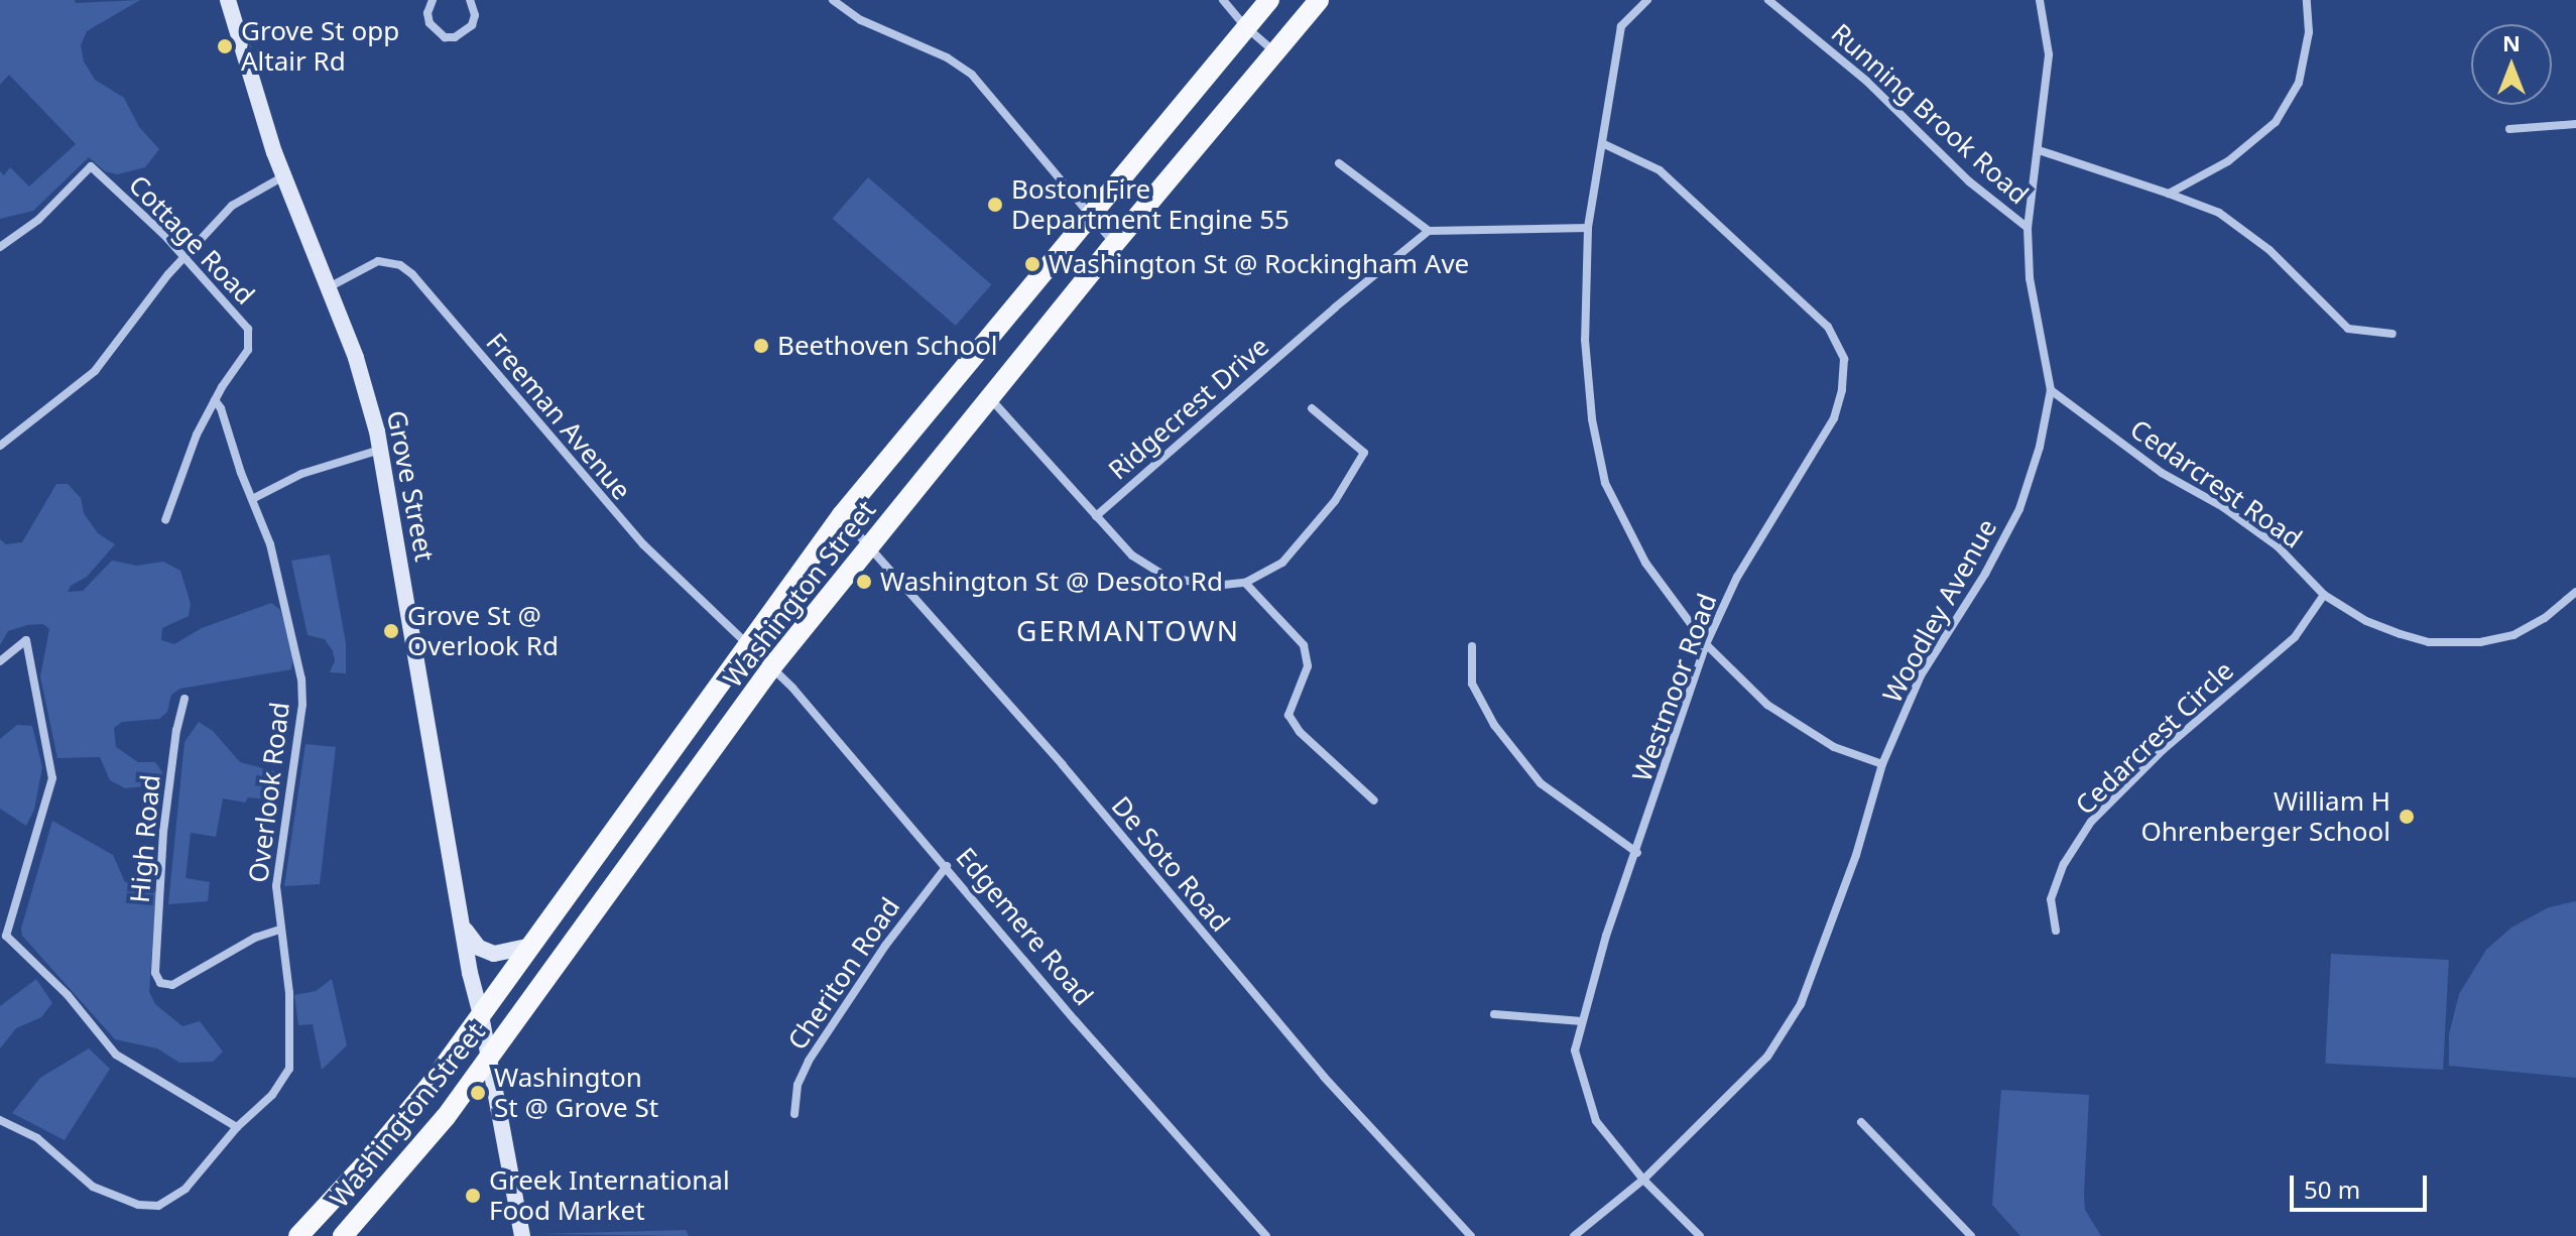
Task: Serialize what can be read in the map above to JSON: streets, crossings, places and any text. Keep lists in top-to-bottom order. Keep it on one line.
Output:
{"streets":{"main road":["Grove Street","Washington Street"],"street":["Running Brook Road","Cottage Road","Ridgecrest Drive","Freeman Avenue","Cedarcrest Road","Woodley Avenue","Westmoor Road","Cedarcrest Circle","Overlook Road","High Road","De Soto Road","Edgemere Road","Cheriton Road"]},"crossings":[["Running Brook Road","Woodley Avenue"],["Cottage Road","Overlook Road"],["Freeman Avenue","Grove Street"],["Freeman Avenue","Washington Street"],["Freeman Avenue","Edgemere Road"],["Cedarcrest Road","Woodley Avenue"],["Cedarcrest Road","Cedarcrest Circle"],["Grove Street","Washington Street"],["Washington Street","De Soto Road"],["Washington Street","Edgemere Road"],["Woodley Avenue","Westmoor Road"],["Overlook Road","High Road"],["Edgemere Road","Cheriton Road"]],"districts":["GERMANTOWN"],"places":["Grove St opp Altair Rd","Boston Fire Department Engine 55","Washington St @ Rockingham Ave","Beethoven School","Washington St @ Desoto Rd","Grove St @ Overlook Rd","William H Ohrenberger School","Washington St @ Grove St","Greek International Food Market"],"scale_bar":"50 m","north":"top"}
